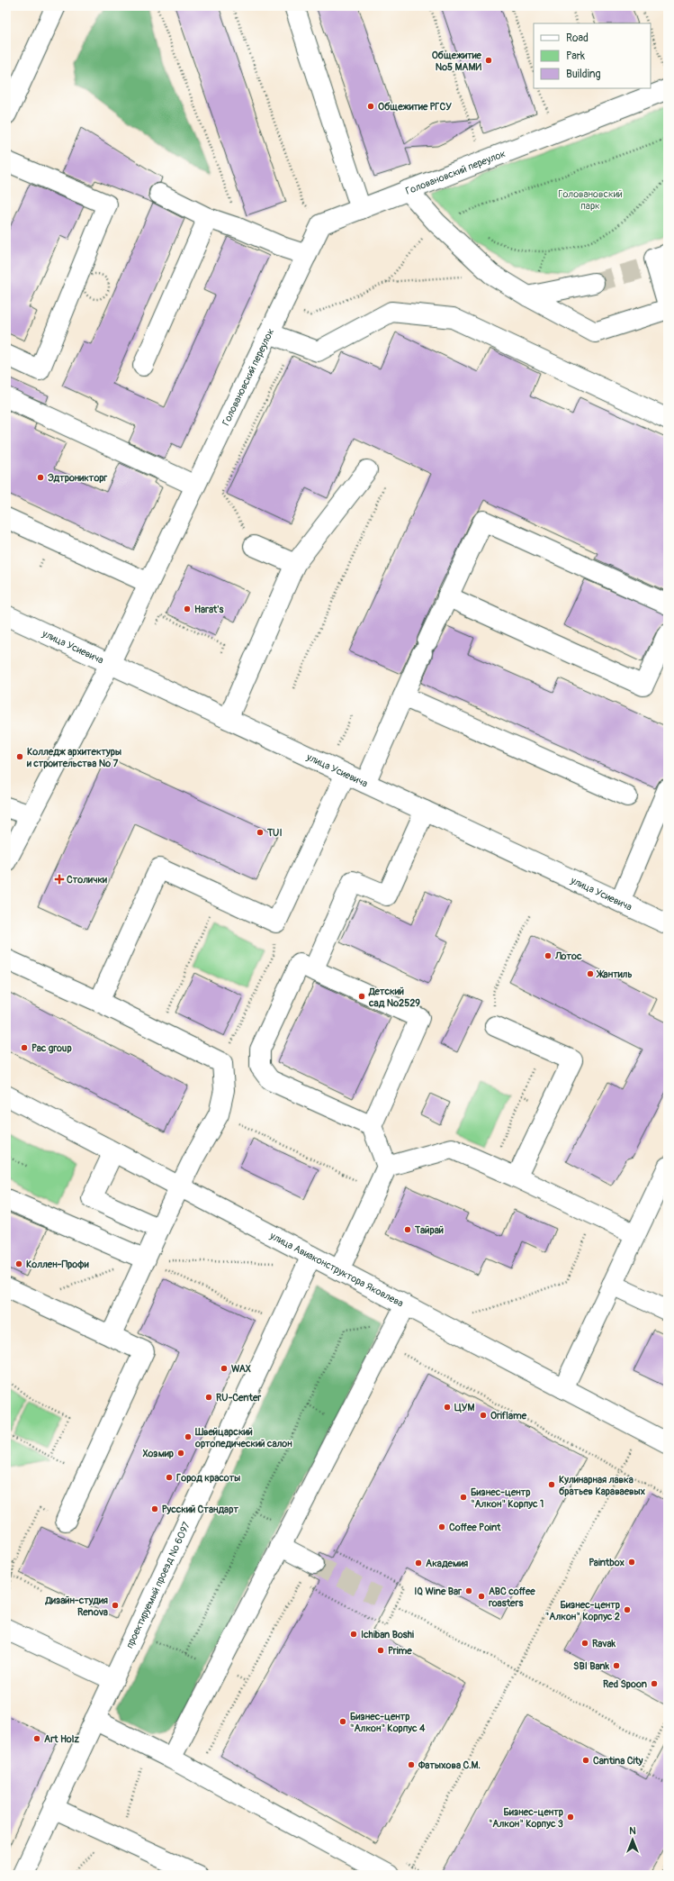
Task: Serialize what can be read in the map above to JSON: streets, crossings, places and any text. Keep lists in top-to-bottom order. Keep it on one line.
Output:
{"streets":{"street":["Головановский переулок","улица Усиевича","улица Авиаконструктора Яковлева","проектируемый проезд № 6097"]},"crossings":[["Головановский переулок","улица Усиевича"],["улица Авиаконструктора Яковлева","проектируемый проезд № 6097"]],"parks":["Головановский парк"],"places":{"other":["Общежитие №5 МАМИ","Общежитие РГСУ","Эдтроникторг","Harat's","Колледж архитектуры и строительства № 7","TUI","Лотос","Жантиль","Детский сад №2529","Pac group","Тайрай","Коллен-Профи","WAX","RU-Center","ЦУМ","Oriflame","Швейцарский ортопедический салон","Хозмир","Город красоты","Кулинарная лавка братьев Караваевых","Бизнес-центр \"Алкон\" Корпус 1","Русский Стандарт","Coffee Point","Paintbox","Академия","IQ Wine Bar","ABC coffee roasters","Дизайн-студия Renova","Бизнес-центр \"Алкон\" Корпус 2","Ichiban Boshi","Ravak","Prime","SBI Bank","Red Spoon","Бизнес-центр \"Алкон\" Корпус 4","Art Holz","Cantina City","Фатыхова С.М.","Бизнес-центр \"Алкон\" Корпус 3"],"health":["Столички"]},"legend":["Road","Park","Building"],"north":"top"}
